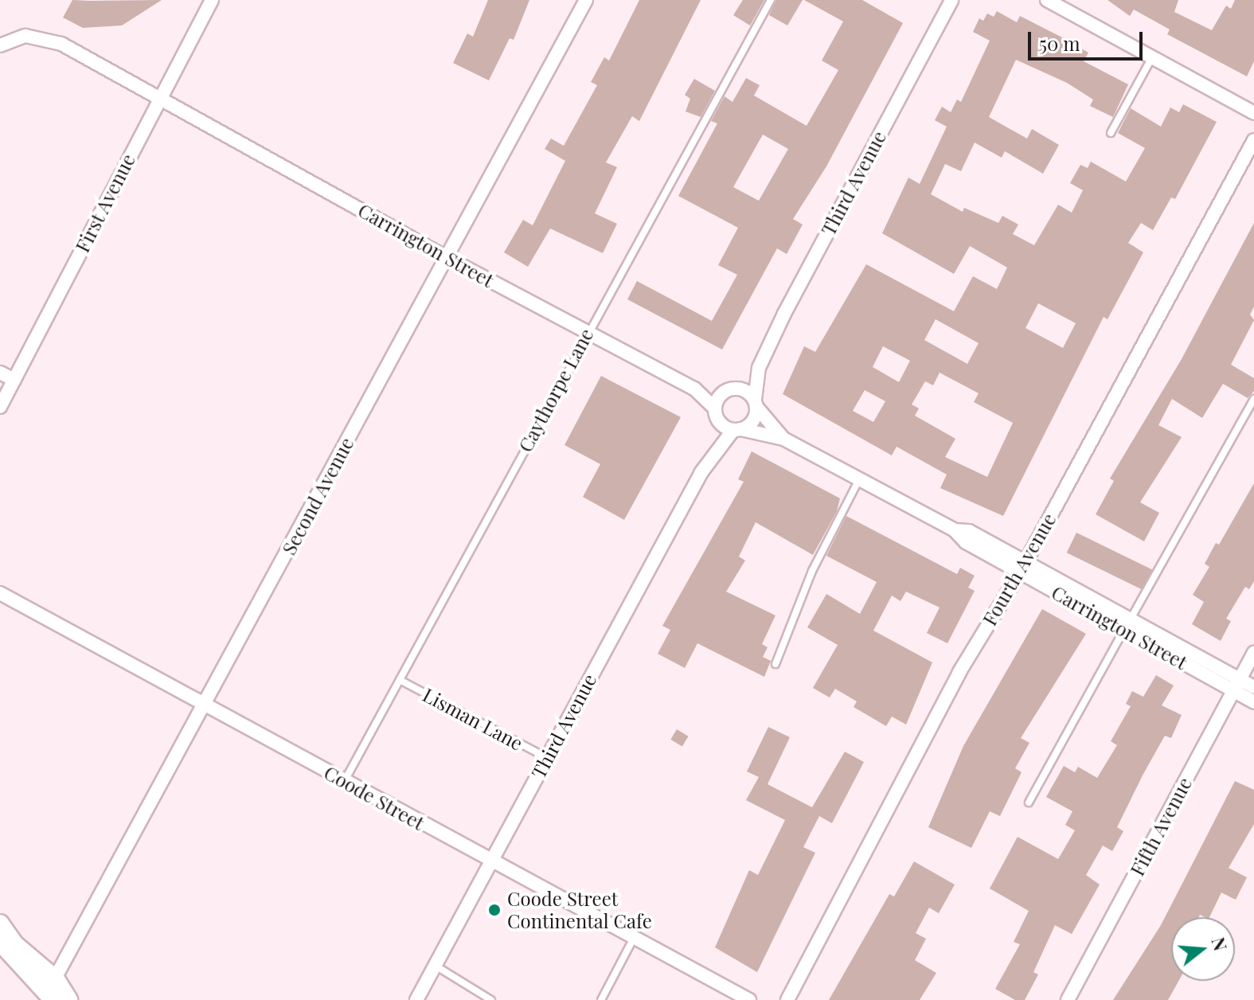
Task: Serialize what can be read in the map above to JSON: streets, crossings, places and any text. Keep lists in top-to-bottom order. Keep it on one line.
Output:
{"streets":{"street":["Third Avenue","First Avenue","Carrington Street","Second Avenue","Fourth Avenue","Coode Street","Fifth Avenue"],"lane":["Caythorpe Lane","Lisman Lane"]},"crossings":[["Third Avenue","Carrington Street"],["Third Avenue","Lisman Lane"],["Third Avenue","Coode Street"],["First Avenue","Carrington Street"],["Carrington Street","Caythorpe Lane"],["Carrington Street","Second Avenue"],["Carrington Street","Fourth Avenue"],["Carrington Street","Fifth Avenue"],["Caythorpe Lane","Lisman Lane"],["Caythorpe Lane","Coode Street"],["Second Avenue","Coode Street"]],"places":["Coode Street Continental Cafe"],"scale_bar":"50 m","north":"right"}
